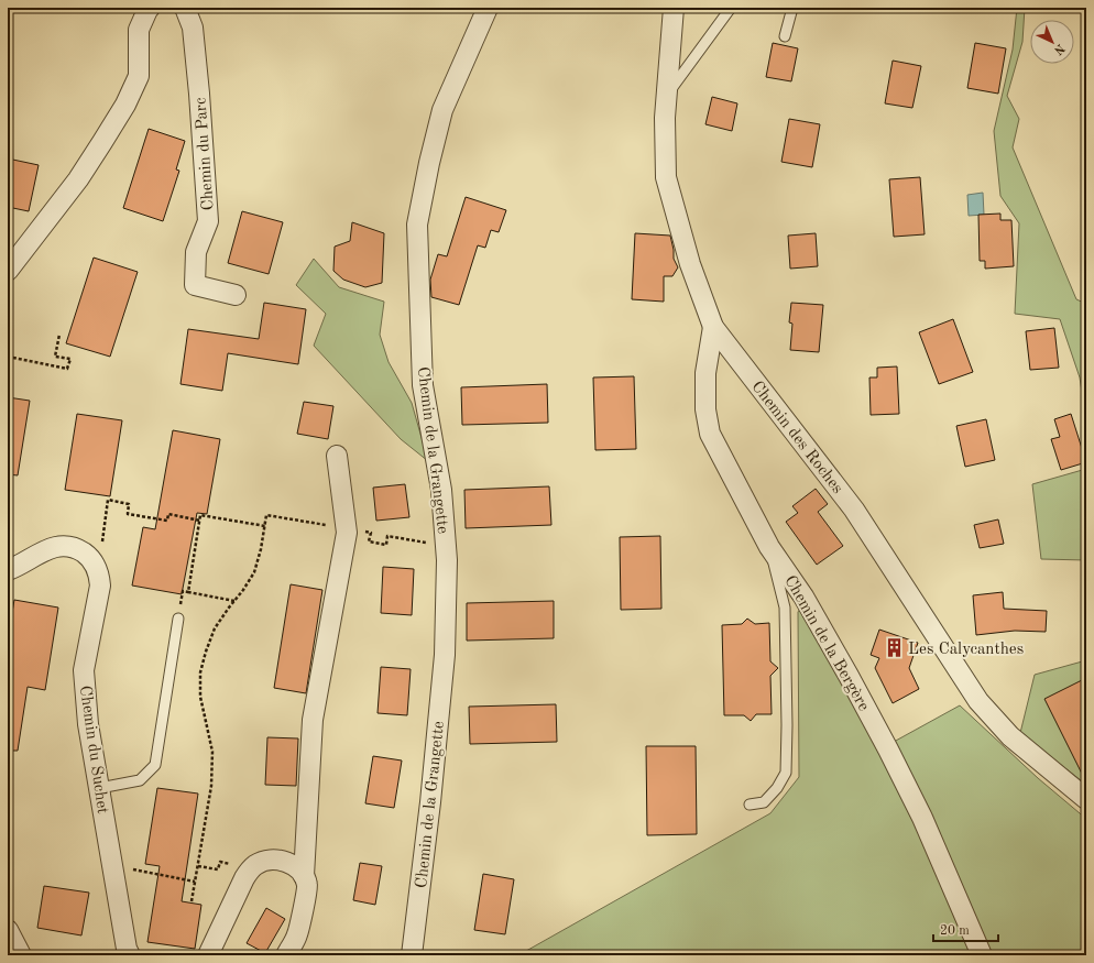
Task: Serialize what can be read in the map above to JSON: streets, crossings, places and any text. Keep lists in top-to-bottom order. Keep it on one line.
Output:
{"streets":{"street":["Chemin du Parc","Chemin des Roches","Chemin de la Grangette","Chemin de la Bergère","Chemin du Suchet"]},"crossings":[["Chemin des Roches","Chemin de la Bergère"]],"places":{"building":["Les Calycanthes"]},"scale_bar":"20 m","north":"bottom right"}
